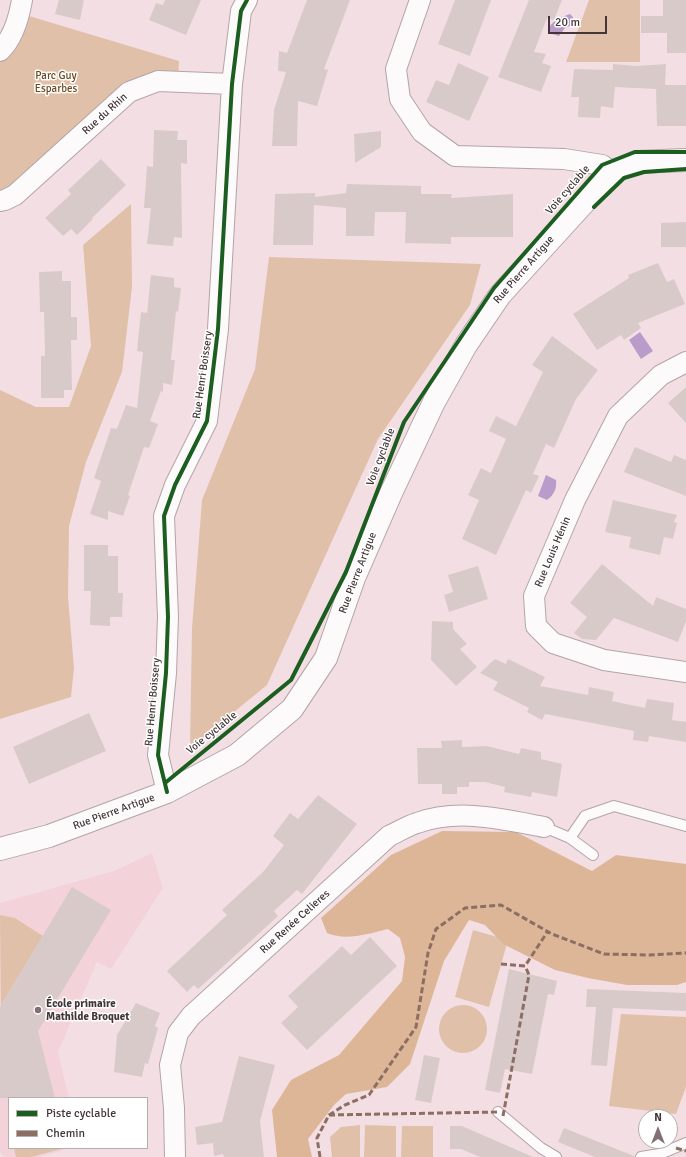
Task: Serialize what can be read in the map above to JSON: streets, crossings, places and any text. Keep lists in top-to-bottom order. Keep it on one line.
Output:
{"streets":{"main road":["Rue Pierre Artigue"],"street":["Rue du Rhin","Rue Henri Boissery","Rue Louis Hénin","Rue Renée Celieres"],"cycle path":["Voie cyclable"]},"crossings":[["Rue du Rhin","Rue Henri Boissery"],["Rue Pierre Artigue","Rue Henri Boissery"]],"parks":["Parc Guy Esparbes"],"places":["École primaire Mathilde Broquet"],"legend":["Piste cyclable","Chemin"],"scale_bar":"20 m","north":"top"}
